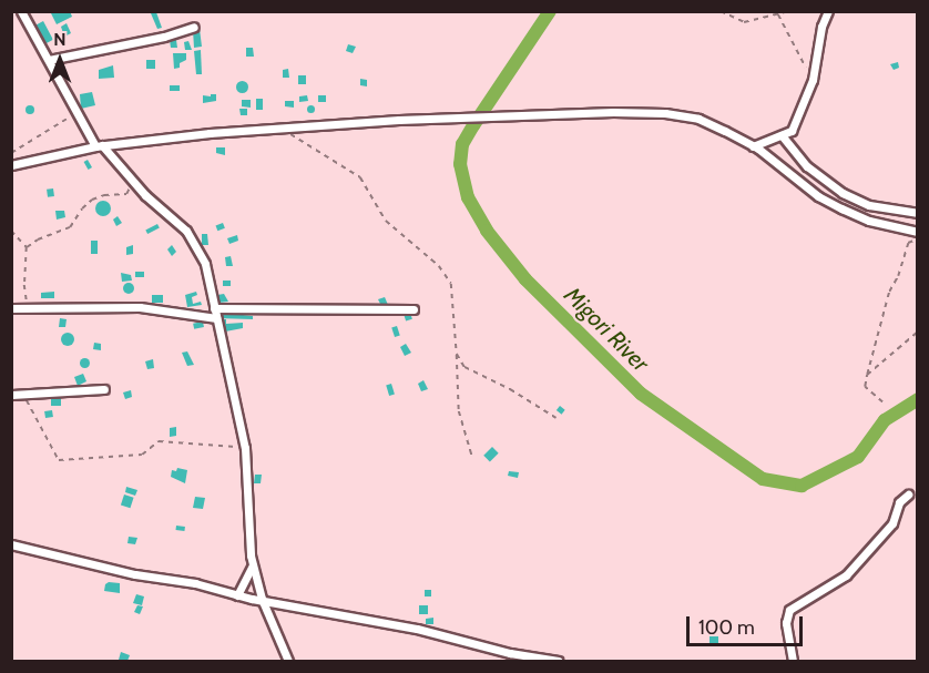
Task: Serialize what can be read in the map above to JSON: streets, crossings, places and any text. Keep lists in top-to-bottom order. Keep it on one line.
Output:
{"water":["Migori River"],"scale_bar":"100 m","north":"top"}
